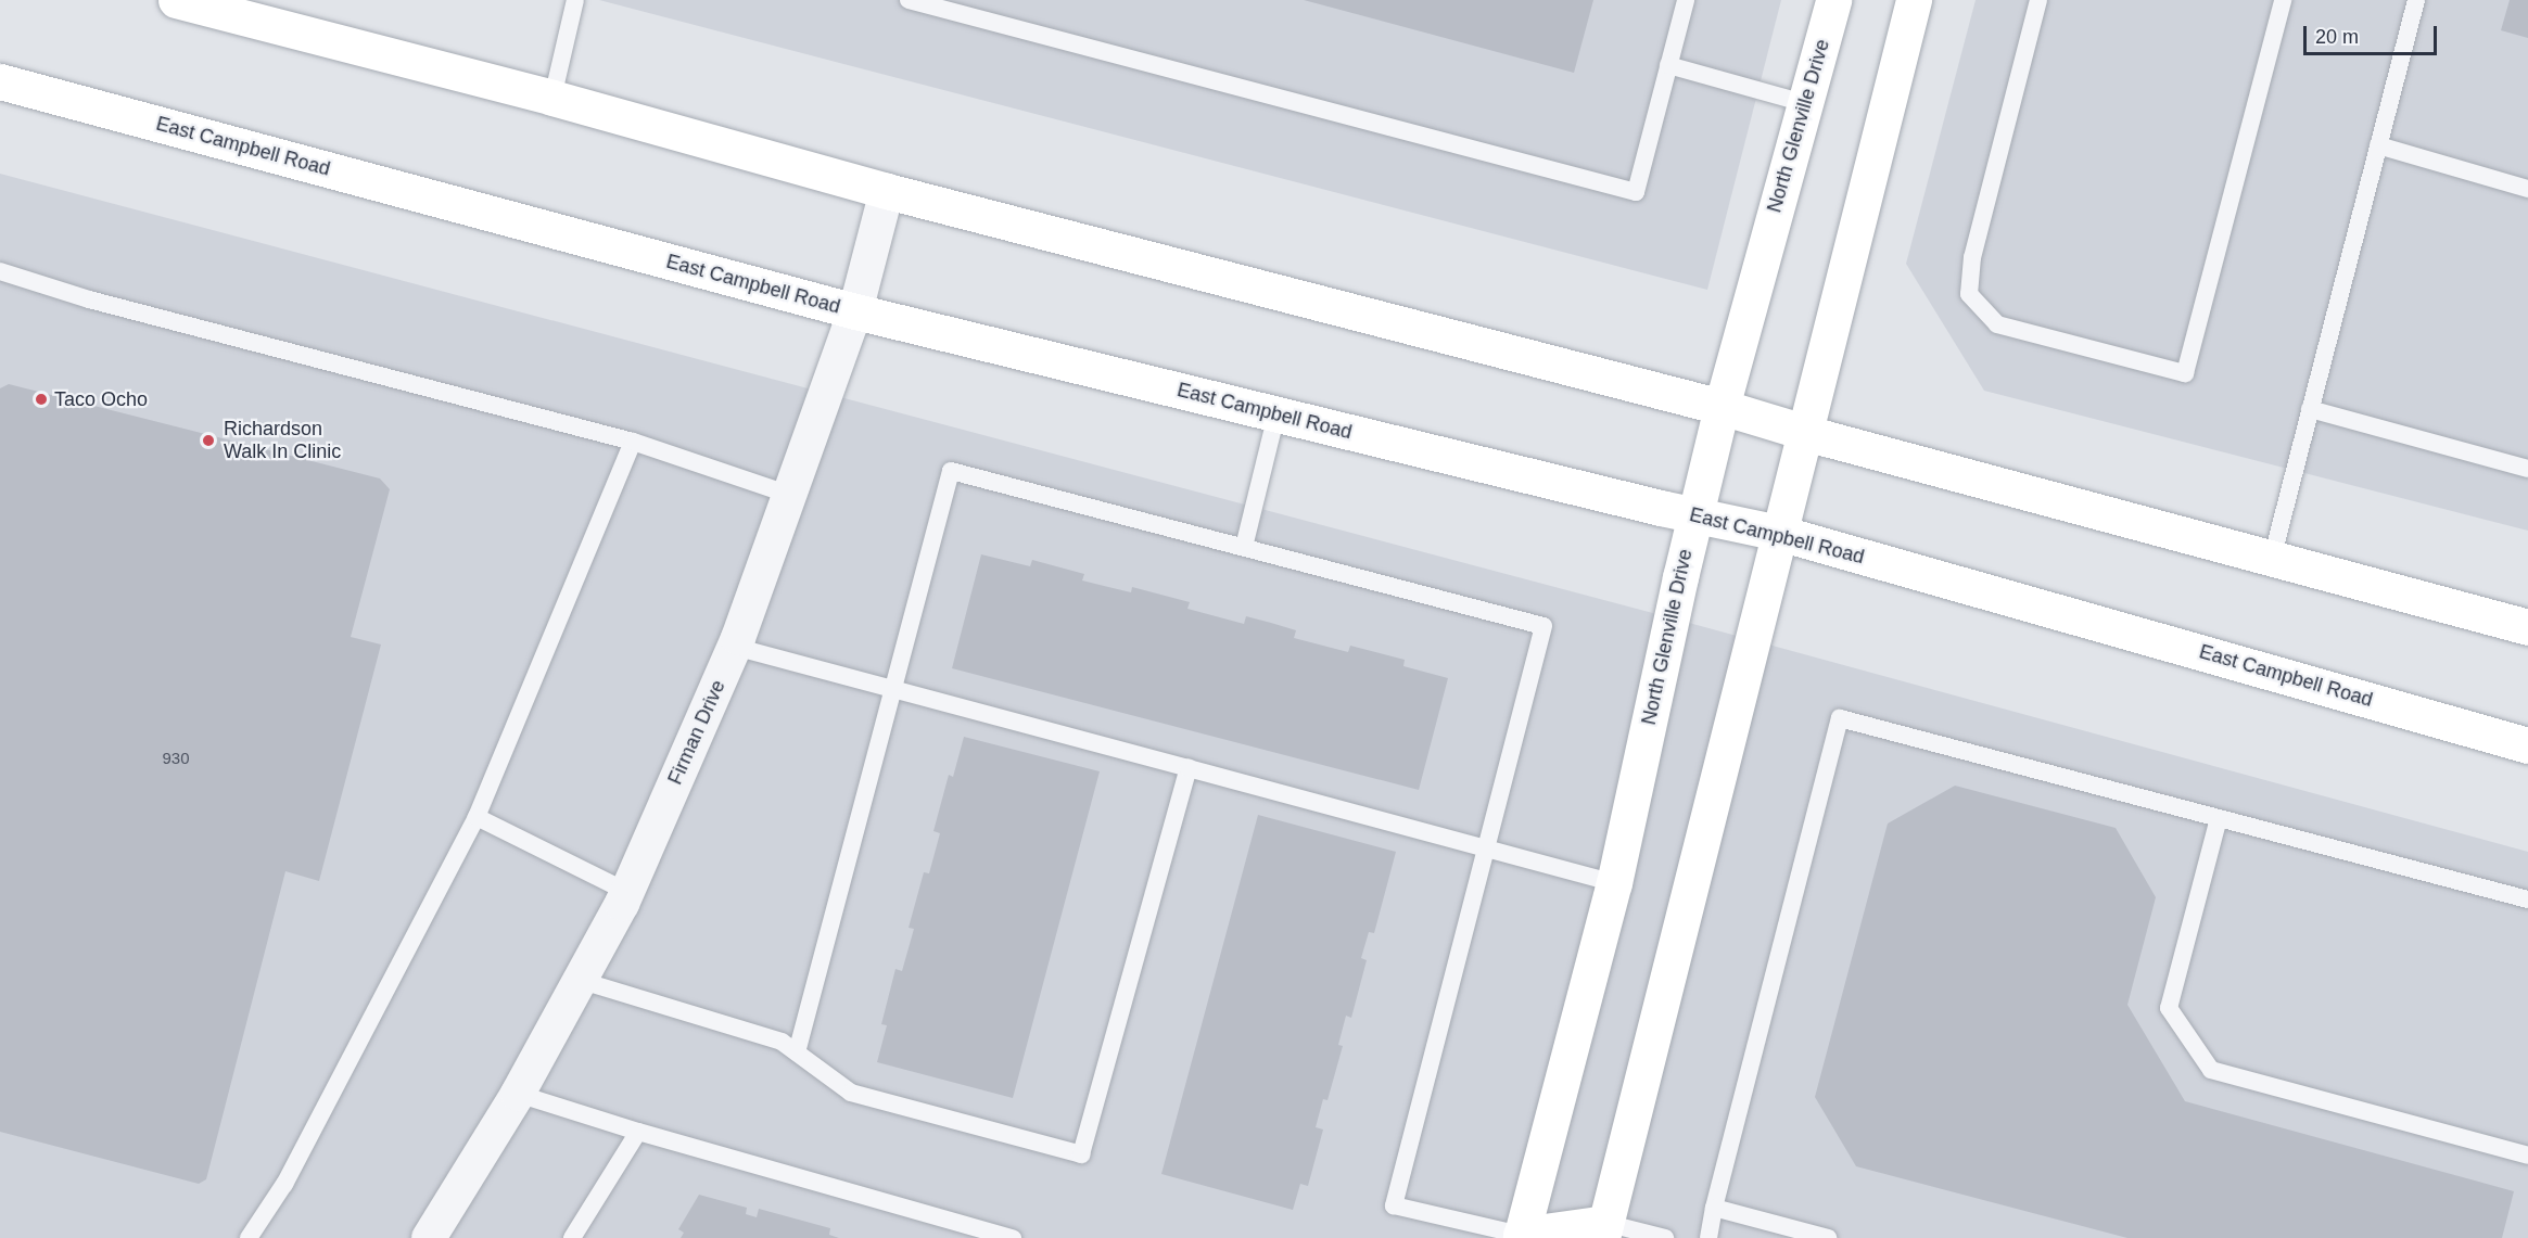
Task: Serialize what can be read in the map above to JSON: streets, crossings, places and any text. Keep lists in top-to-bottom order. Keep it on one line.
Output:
{"streets":{"main road":["North Glenville Drive","East Campbell Road"],"street":["Firman Drive"]},"crossings":[["North Glenville Drive","East Campbell Road"],["East Campbell Road","Firman Drive"]],"places":["Taco Ocho","Richardson Walk In Clinic"],"house_numbers":["930"],"scale_bar":"20 m"}
